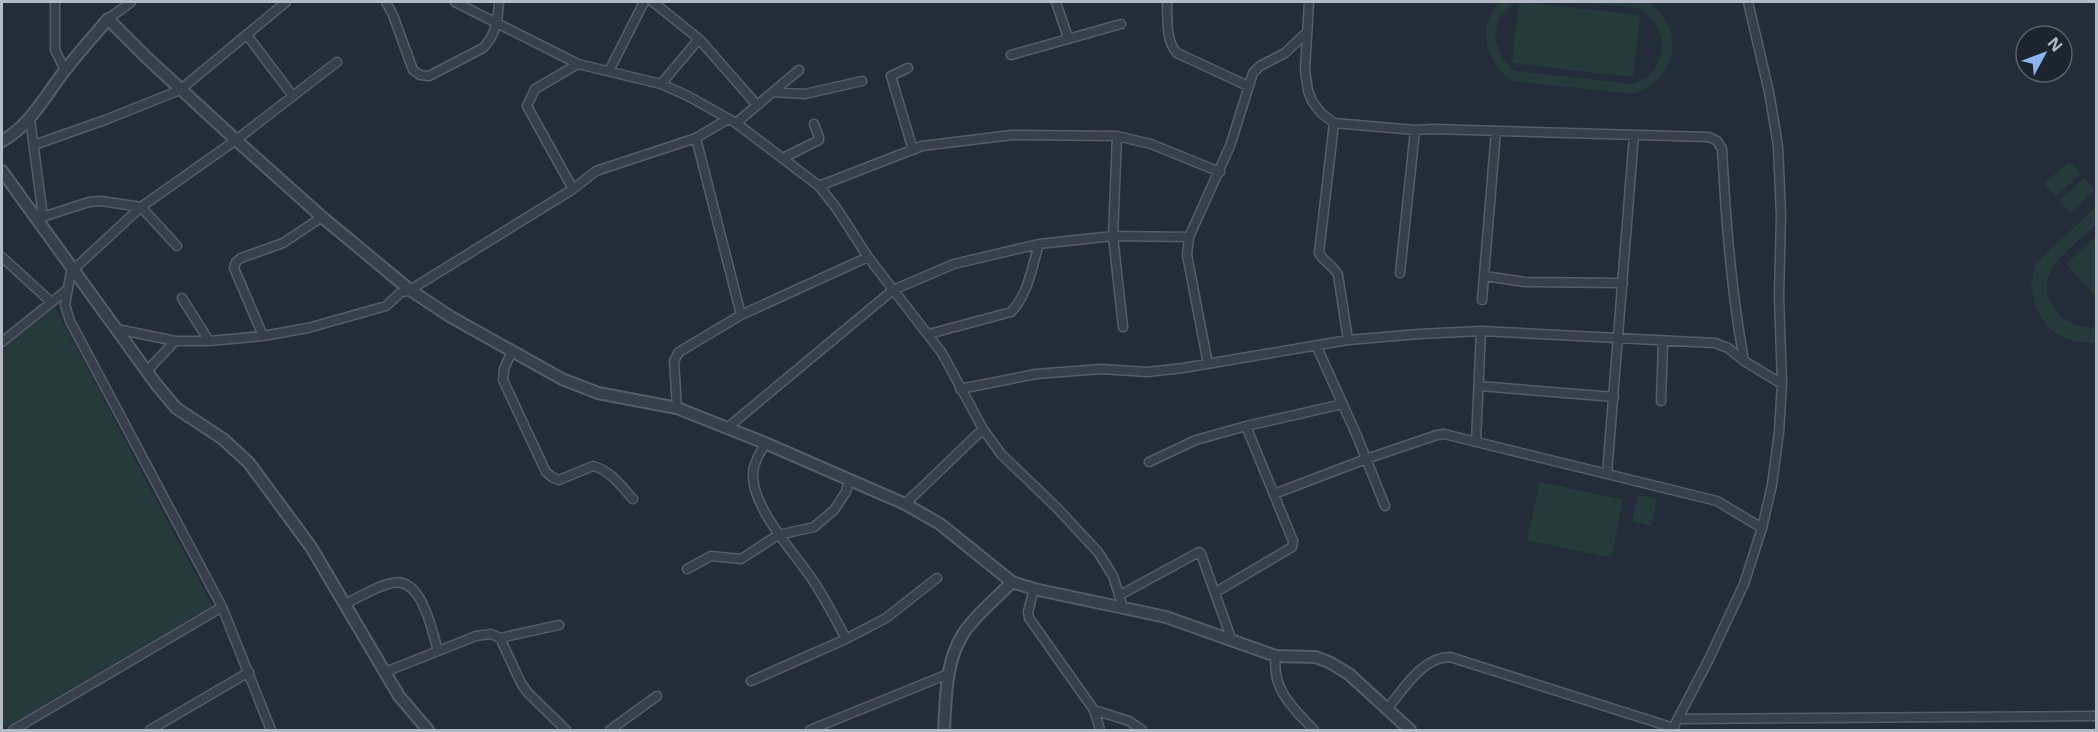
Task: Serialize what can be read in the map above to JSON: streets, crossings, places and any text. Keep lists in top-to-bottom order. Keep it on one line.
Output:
{"north":"top right"}
